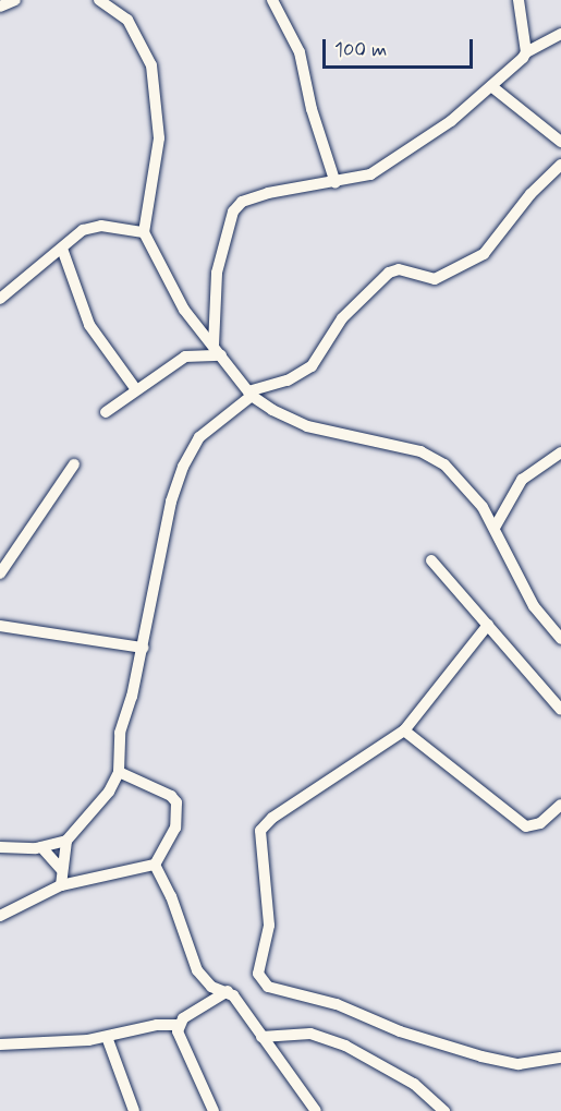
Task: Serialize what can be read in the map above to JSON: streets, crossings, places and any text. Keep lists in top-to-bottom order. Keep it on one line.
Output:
{"scale_bar":"100 m"}
